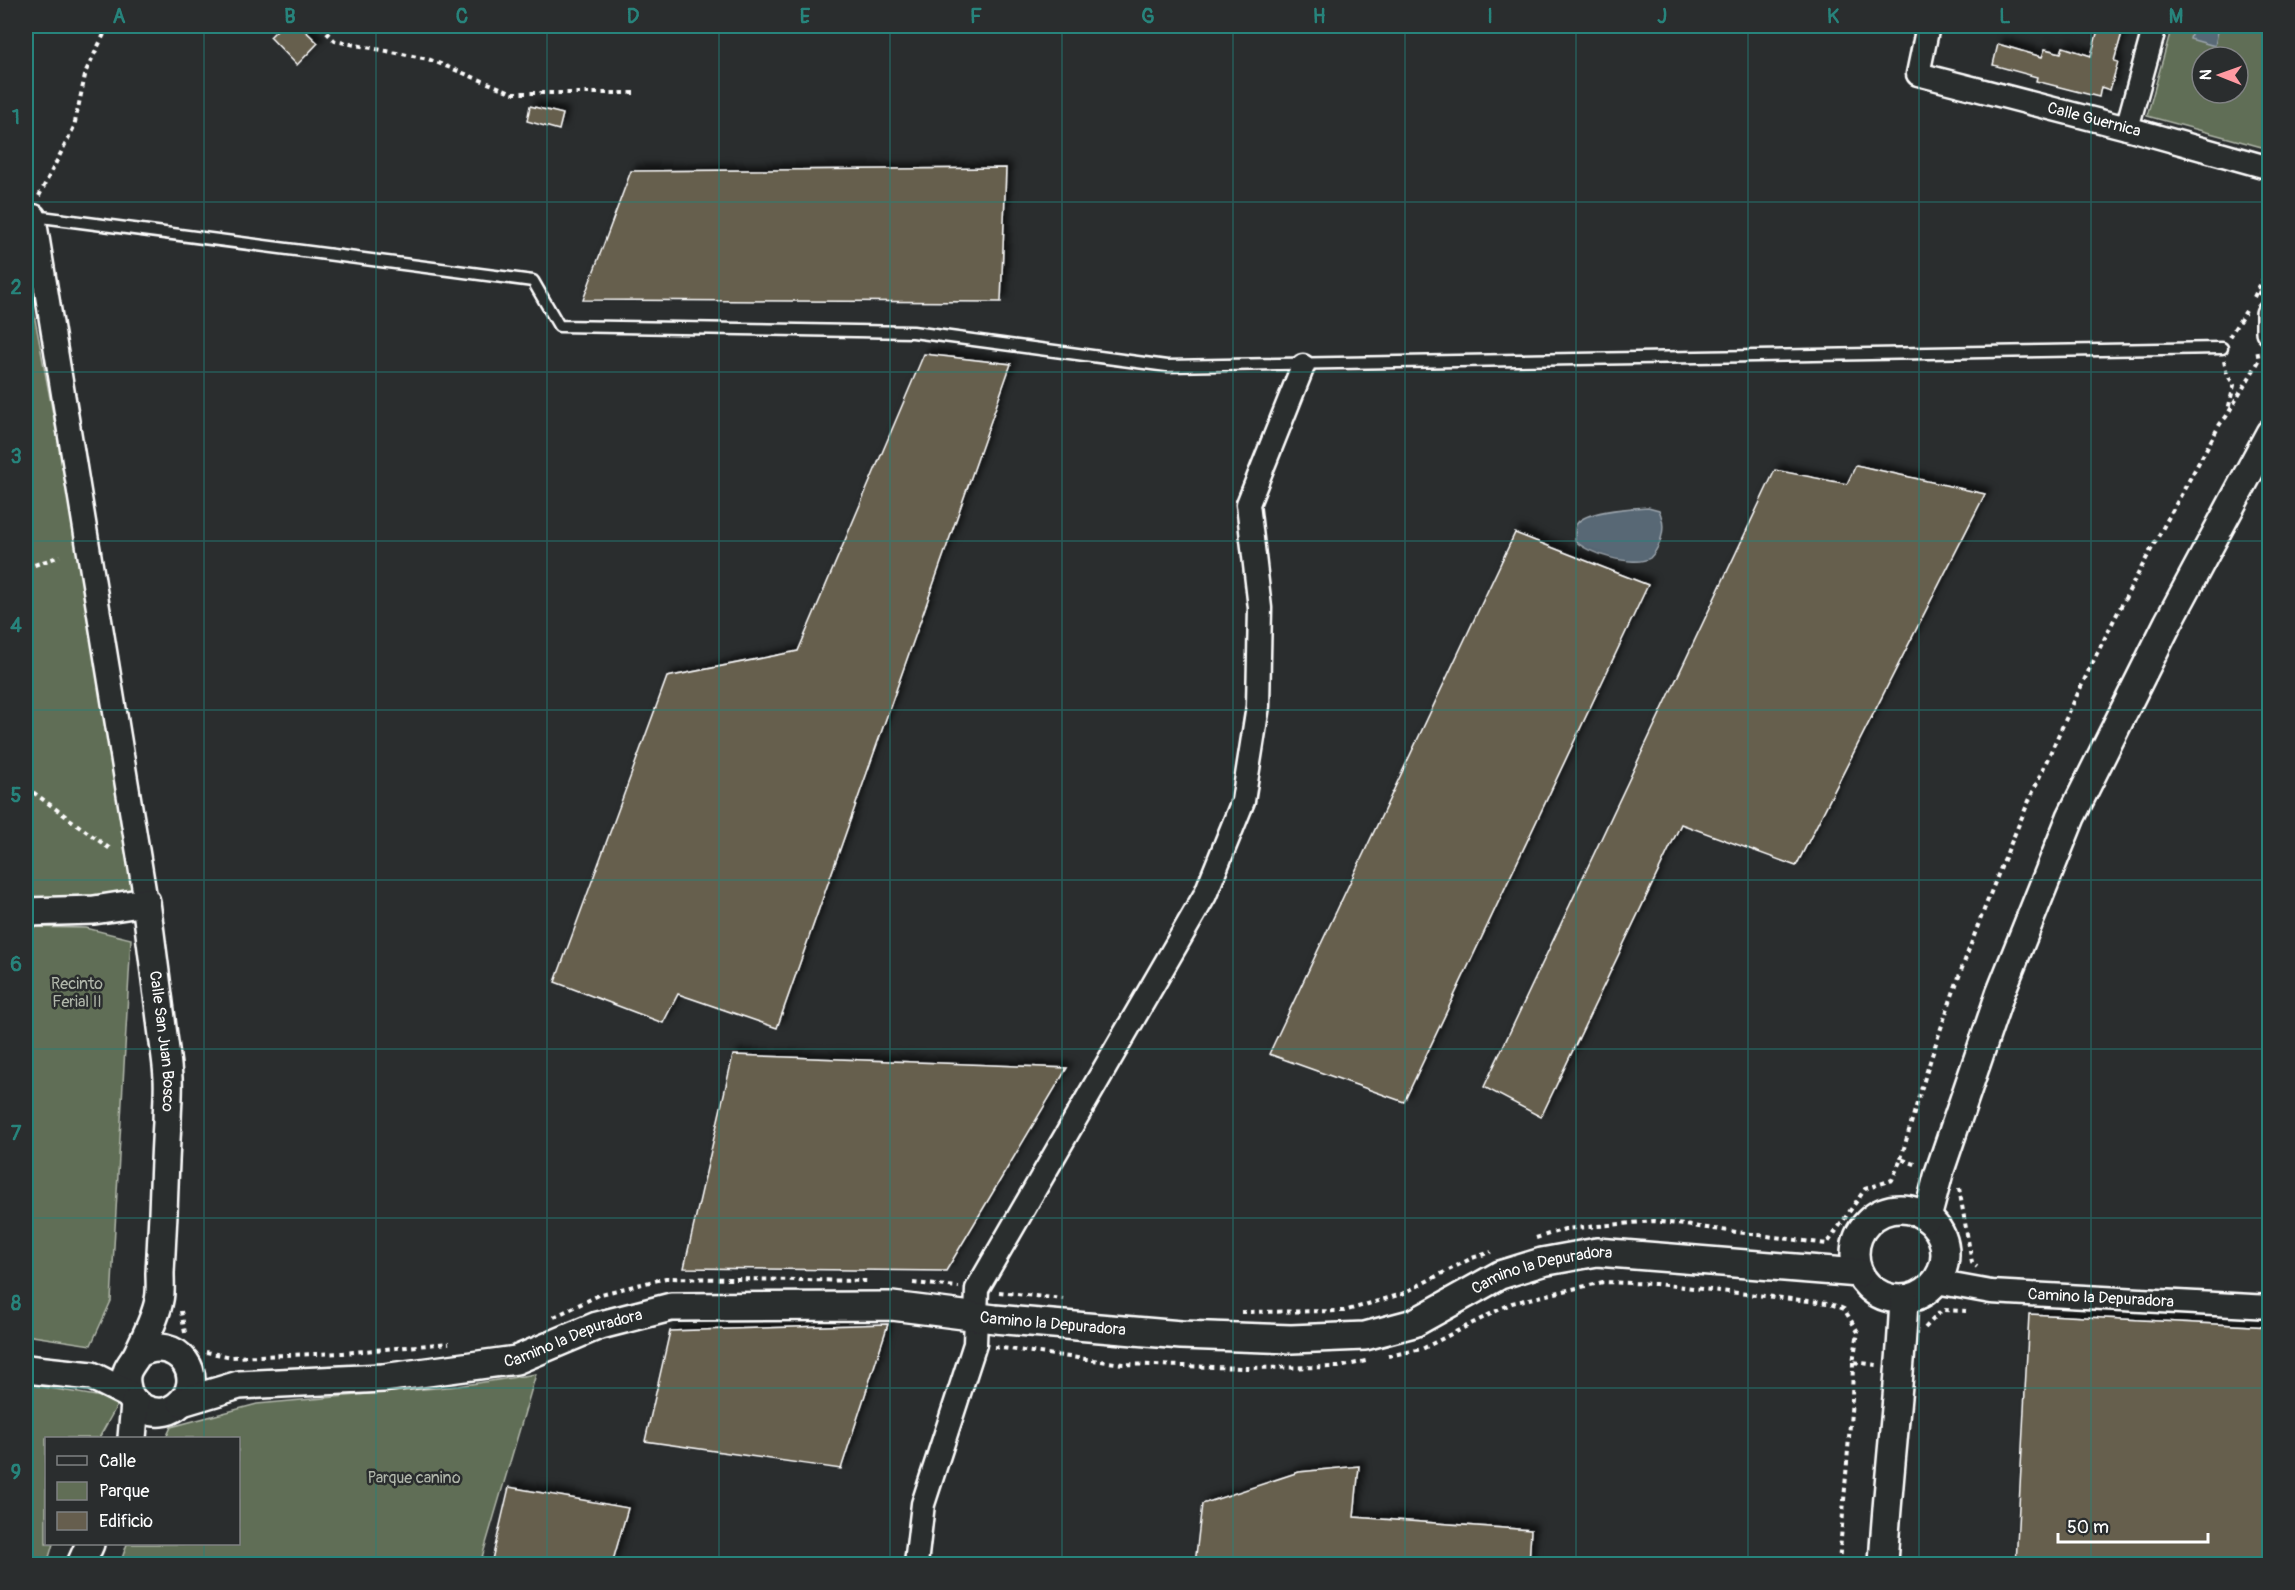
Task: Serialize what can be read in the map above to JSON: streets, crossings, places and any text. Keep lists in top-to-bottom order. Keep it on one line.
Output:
{"streets":{"street":["Calle Guernica","Calle San Juan Bosco","Camino la Depuradora"]},"crossings":[["Calle San Juan Bosco","Camino la Depuradora"]],"parks":["Recinto Ferial II","Parque canino"],"legend":["Calle","Parque","Edificio"],"scale_bar":"50 m","north":"left","grid":{"columns":["A","B","C","D","E","F","G","H","I","J","K","L","M"],"rows":["1","2","3","4","5","6","7","8","9"]}}
